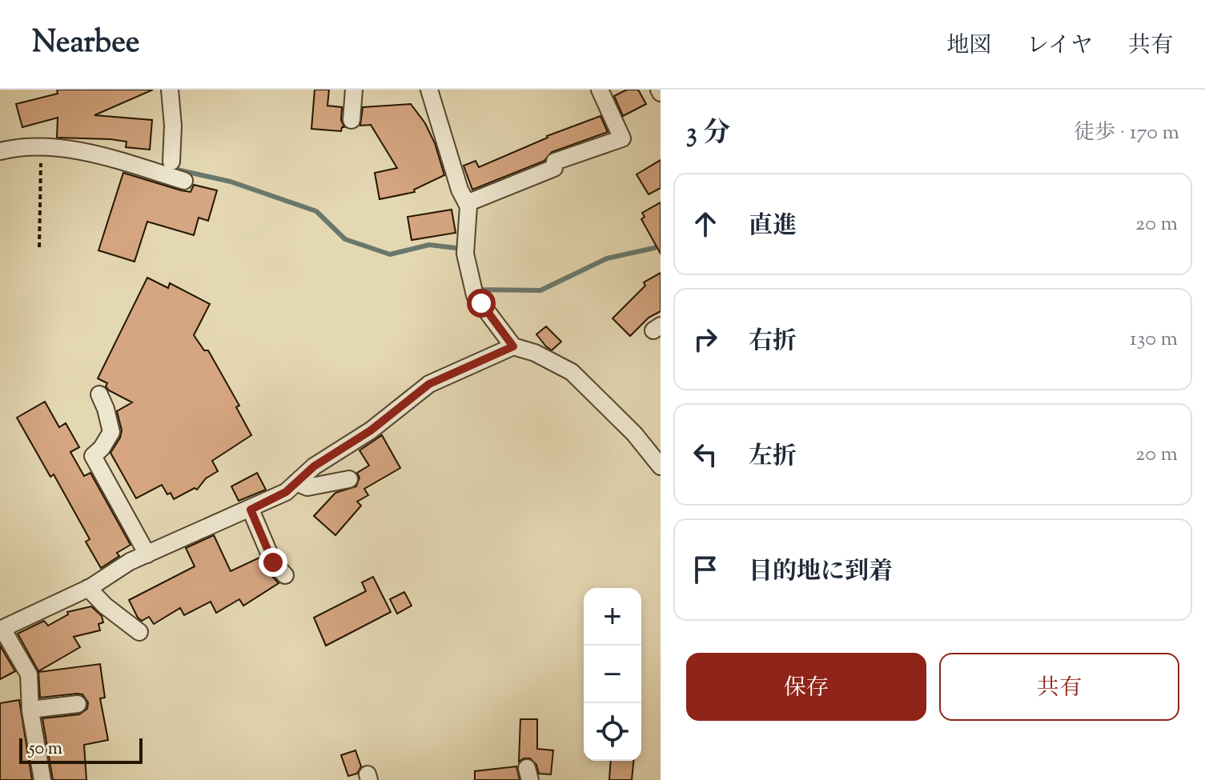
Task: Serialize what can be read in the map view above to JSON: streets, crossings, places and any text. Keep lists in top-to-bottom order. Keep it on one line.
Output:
{"scale_bar":"50 m","page":{"header":"Nearbee","nav":["地図","レイヤ","共有"],"heading":["3 分","徒歩 · 170 m"],"list":[["直進","20 m"],["右折","130 m"],["左折","20 m"],"目的地に到着"],"map_buttons":["+","−"],"buttons":["保存","共有"],"scale":"50 m"}}
